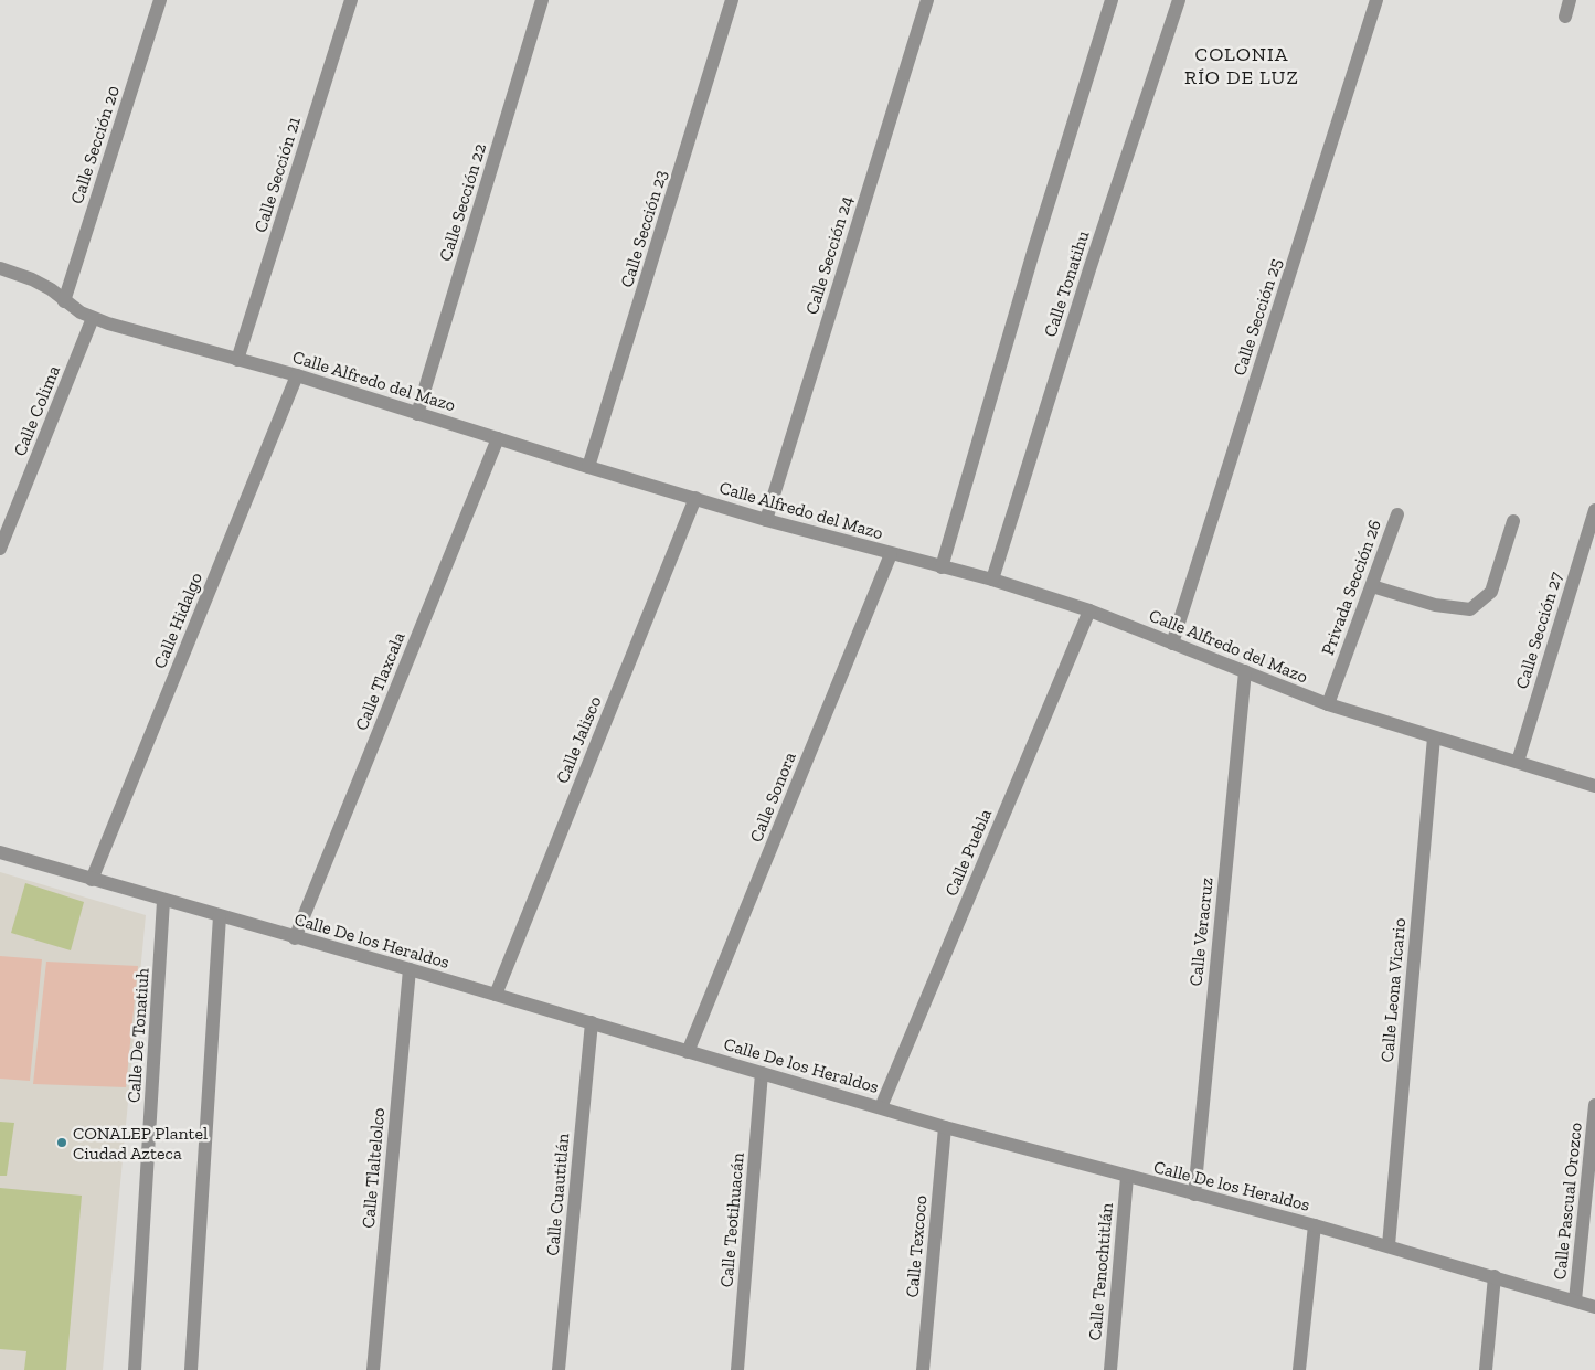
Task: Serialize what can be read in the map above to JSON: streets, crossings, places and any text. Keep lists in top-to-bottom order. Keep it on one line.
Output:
{"streets":{"street":["Calle Sección 20","Calle Sección 21","Calle Sección 22","Calle Sección 23","Calle Sección 24","Calle Tonatihu","Calle Sección 25","Calle Alfredo del Mazo","Calle Colima","Privada Sección 26","Calle Hidalgo","Calle Sección 27","Calle Tlaxcala","Calle Jalisco","Calle Sonora","Calle Puebla","Calle Veracruz","Calle De los Heraldos","Calle Leona Vicario","Calle De Tonatiuh","Calle Tlaltelolco","Calle Cuautitlán","Calle Pascual Orozco","Calle Teotihuacán","Calle Texcoco","Calle Tenochtitlán"]},"crossings":[["Calle Sección 20","Calle Alfredo del Mazo"],["Calle Sección 21","Calle Alfredo del Mazo"],["Calle Sección 22","Calle Alfredo del Mazo"],["Calle Sección 23","Calle Alfredo del Mazo"],["Calle Sección 24","Calle Alfredo del Mazo"],["Calle Tonatihu","Calle Alfredo del Mazo"],["Calle Sección 25","Calle Alfredo del Mazo"],["Calle Alfredo del Mazo","Calle Colima"],["Calle Alfredo del Mazo","Privada Sección 26"],["Calle Alfredo del Mazo","Calle Hidalgo"],["Calle Alfredo del Mazo","Calle Sección 27"],["Calle Alfredo del Mazo","Calle Tlaxcala"],["Calle Alfredo del Mazo","Calle Jalisco"],["Calle Alfredo del Mazo","Calle Sonora"],["Calle Alfredo del Mazo","Calle Puebla"],["Calle Alfredo del Mazo","Calle Veracruz"],["Calle Alfredo del Mazo","Calle Leona Vicario"],["Calle Hidalgo","Calle De los Heraldos"],["Calle Tlaxcala","Calle De los Heraldos"],["Calle Jalisco","Calle De los Heraldos"],["Calle Sonora","Calle De los Heraldos"],["Calle Puebla","Calle De los Heraldos"],["Calle Veracruz","Calle De los Heraldos"],["Calle De los Heraldos","Calle Leona Vicario"],["Calle De los Heraldos","Calle De Tonatiuh"],["Calle De los Heraldos","Calle Tlaltelolco"],["Calle De los Heraldos","Calle Cuautitlán"],["Calle De los Heraldos","Calle Pascual Orozco"],["Calle De los Heraldos","Calle Teotihuacán"],["Calle De los Heraldos","Calle Texcoco"],["Calle De los Heraldos","Calle Tenochtitlán"]],"districts":["COLONIA RÍO DE LUZ"],"places":["CONALEP Plantel Ciudad Azteca"]}
